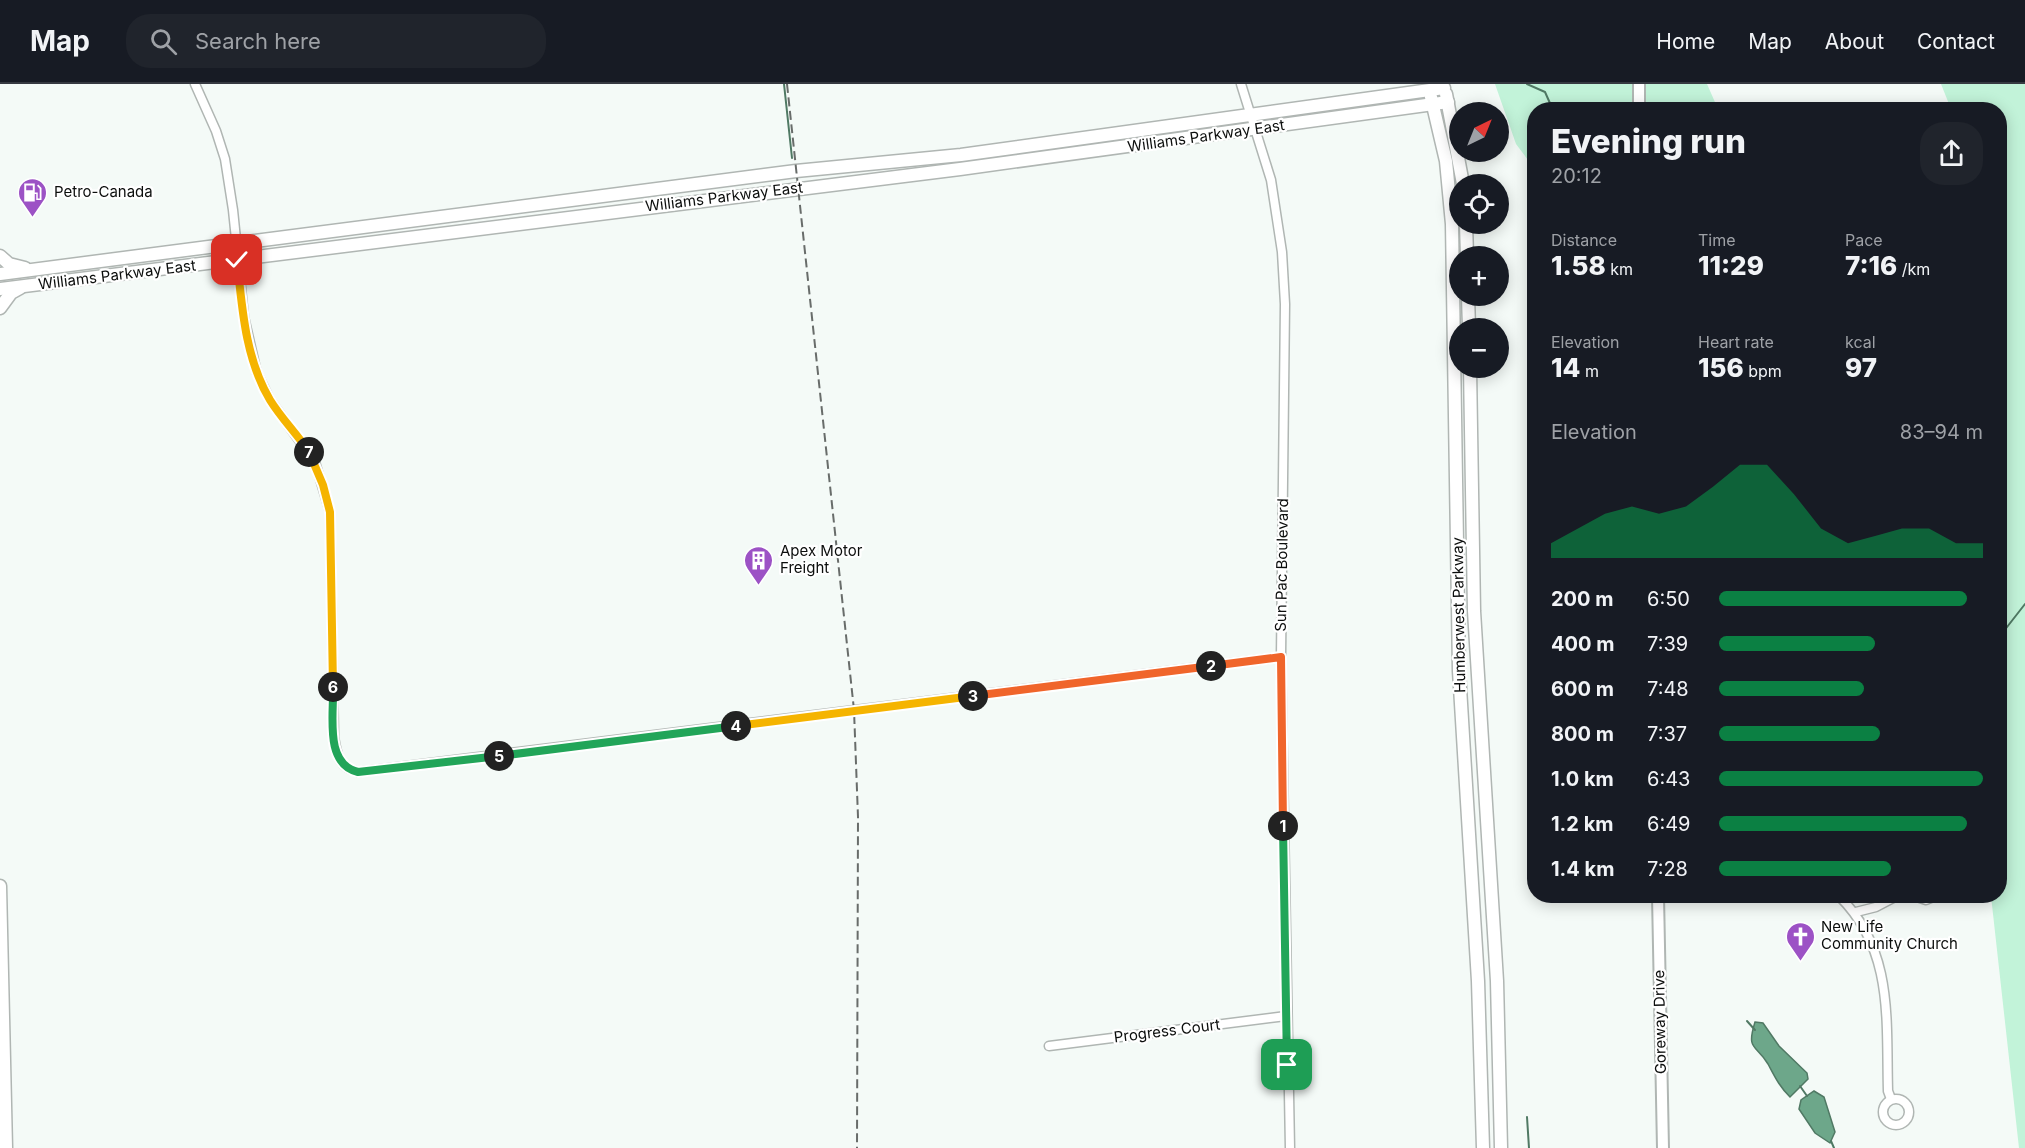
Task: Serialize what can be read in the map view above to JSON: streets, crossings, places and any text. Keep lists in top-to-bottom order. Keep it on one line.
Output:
{"streets":{"main road":["Williams Parkway East","Humberwest Parkway"],"street":["Sun Pac Boulevard","Goreway Drive","Progress Court"]},"crossings":[["Williams Parkway East","Sun Pac Boulevard"],["Williams Parkway East","Humberwest Parkway"],["Sun Pac Boulevard","Progress Court"]],"places":{"fuel station":["Petro-Canada"],"building":["Apex Motor Freight"],"church":["New Life Community Church"]},"north":"top right","page":{"header":"Map","search":"Search here","nav":["Home","Map","About","Contact"],"map_buttons":["+","−"],"heading":["Evening run","20:12"],"stats":[["Distance","1.58 km"],["Time","11:29"],["Pace","7:16 /km"],["Elevation","14 m"],["Heart rate","156 bpm"],["kcal","97"]],"chart":["Elevation","83–94 m"],"pins":["7","2","6","3","4","5","1"],"list":[{"name":"200 m","note":"6:50"},{"name":"400 m","note":"7:39"},{"name":"600 m","note":"7:48"},{"name":"800 m","note":"7:37"},{"name":"1.0 km","note":"6:43"},{"name":"1.2 km","note":"6:49"},{"name":"1.4 km","note":"7:28"}]}}
